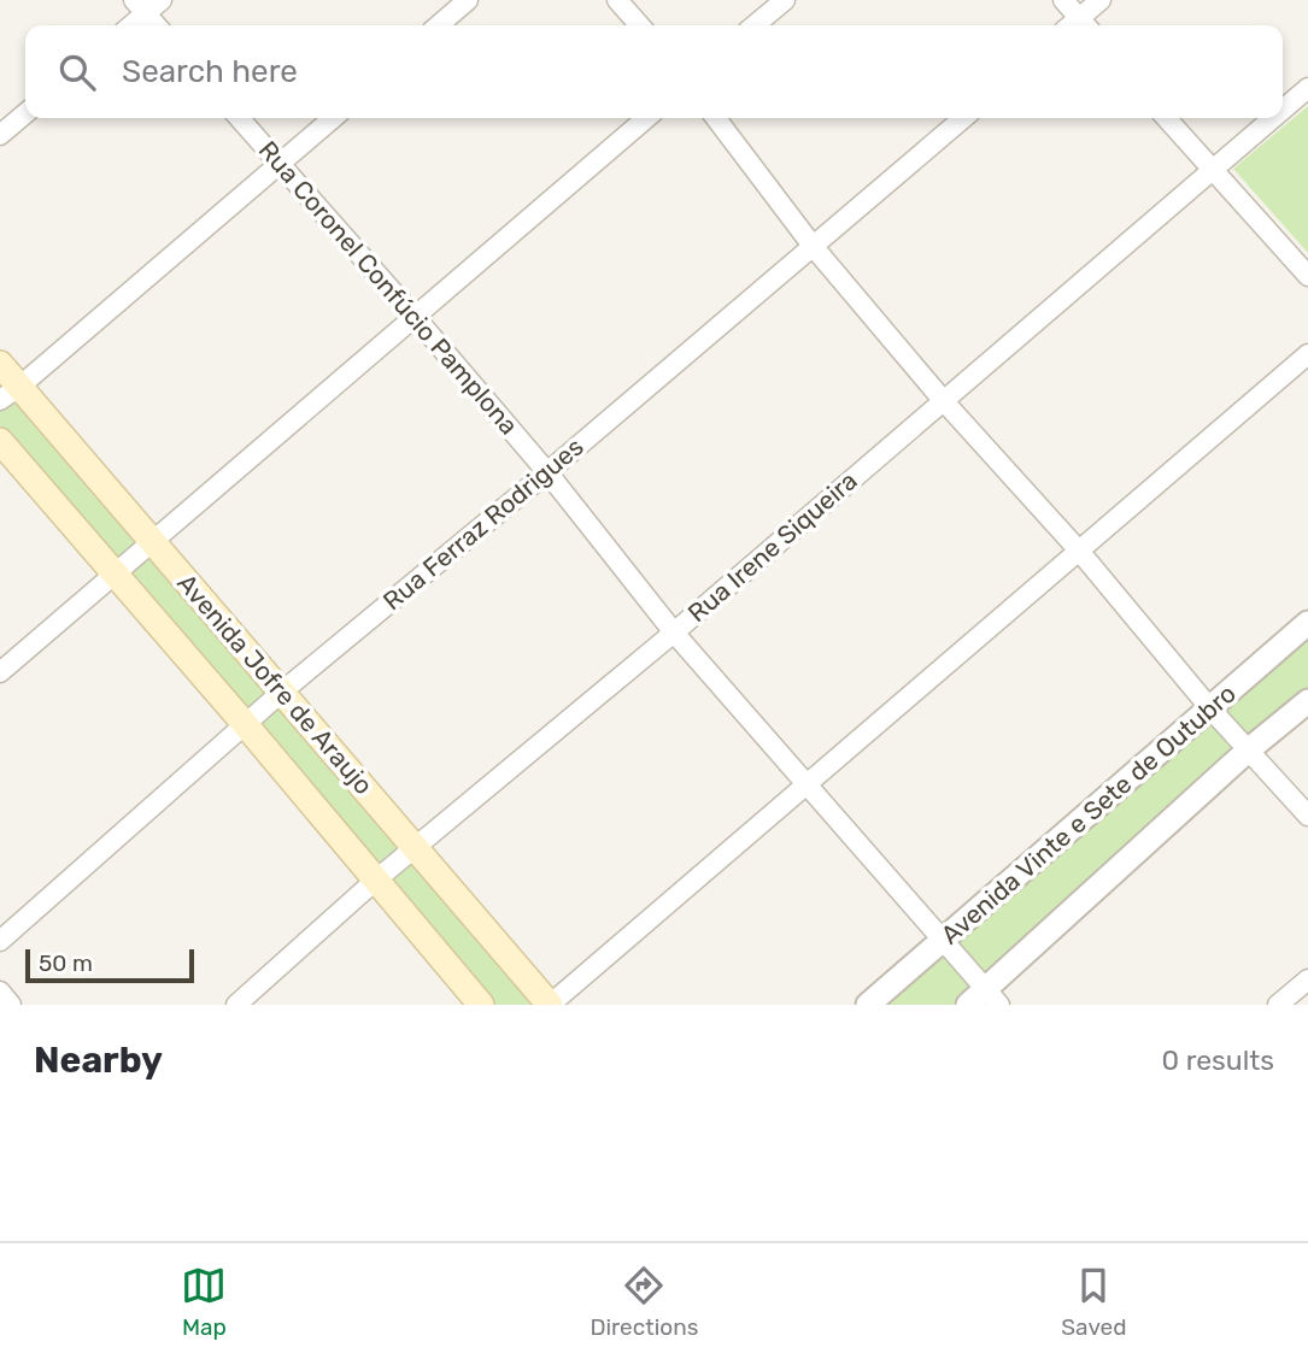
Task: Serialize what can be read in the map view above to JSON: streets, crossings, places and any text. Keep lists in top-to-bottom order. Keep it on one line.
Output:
{"streets":{"main road":["Avenida Jofre de Araujo"],"street":["Rua Coronel Confúcio Pamplona","Rua Ferraz Rodrigues","Rua Irene Siqueira","Avenida Vinte e Sete de Outubro"]},"crossings":[["Rua Coronel Confúcio Pamplona","Rua Ferraz Rodrigues"],["Rua Coronel Confúcio Pamplona","Rua Irene Siqueira"],["Rua Coronel Confúcio Pamplona","Avenida Vinte e Sete de Outubro"],["Rua Ferraz Rodrigues","Avenida Jofre de Araujo"],["Rua Irene Siqueira","Avenida Jofre de Araujo"]],"scale_bar":"50 m","page":{"search":"Search here","scale":"50 m","heading":["Nearby","0 results"],"nav":["Map","Directions","Saved"]}}
